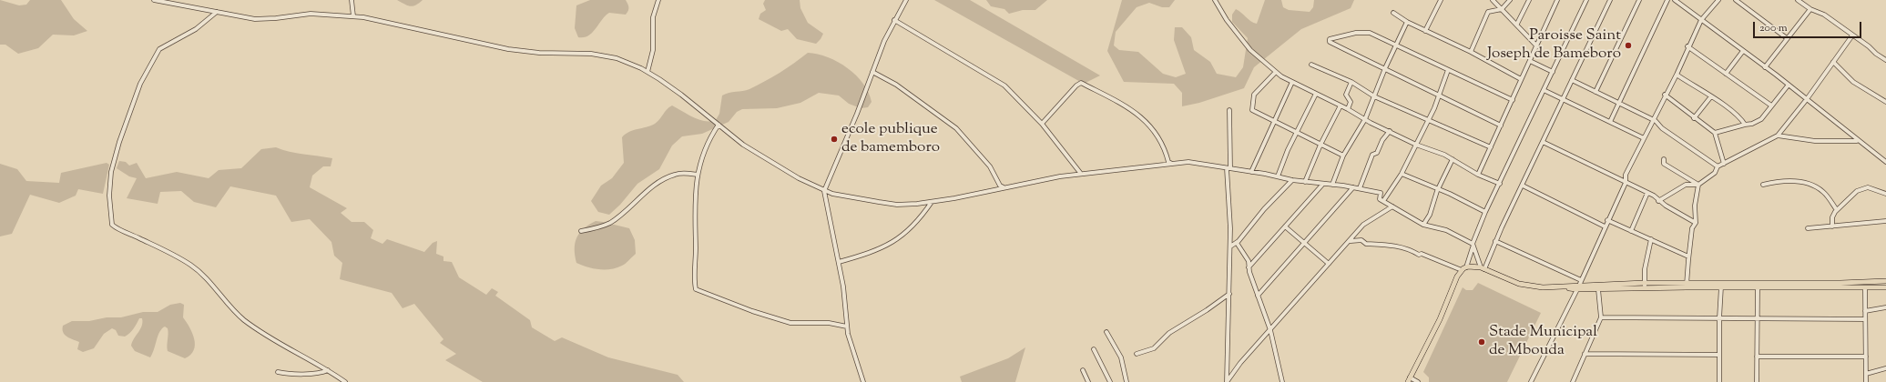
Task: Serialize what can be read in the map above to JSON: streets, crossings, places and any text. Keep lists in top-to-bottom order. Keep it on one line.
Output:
{"places":["Paroisse Saint Joseph de Bameboro","ecole publique de bamemboro","Stade Municipal de Mbouda"],"scale_bar":"200 m"}
